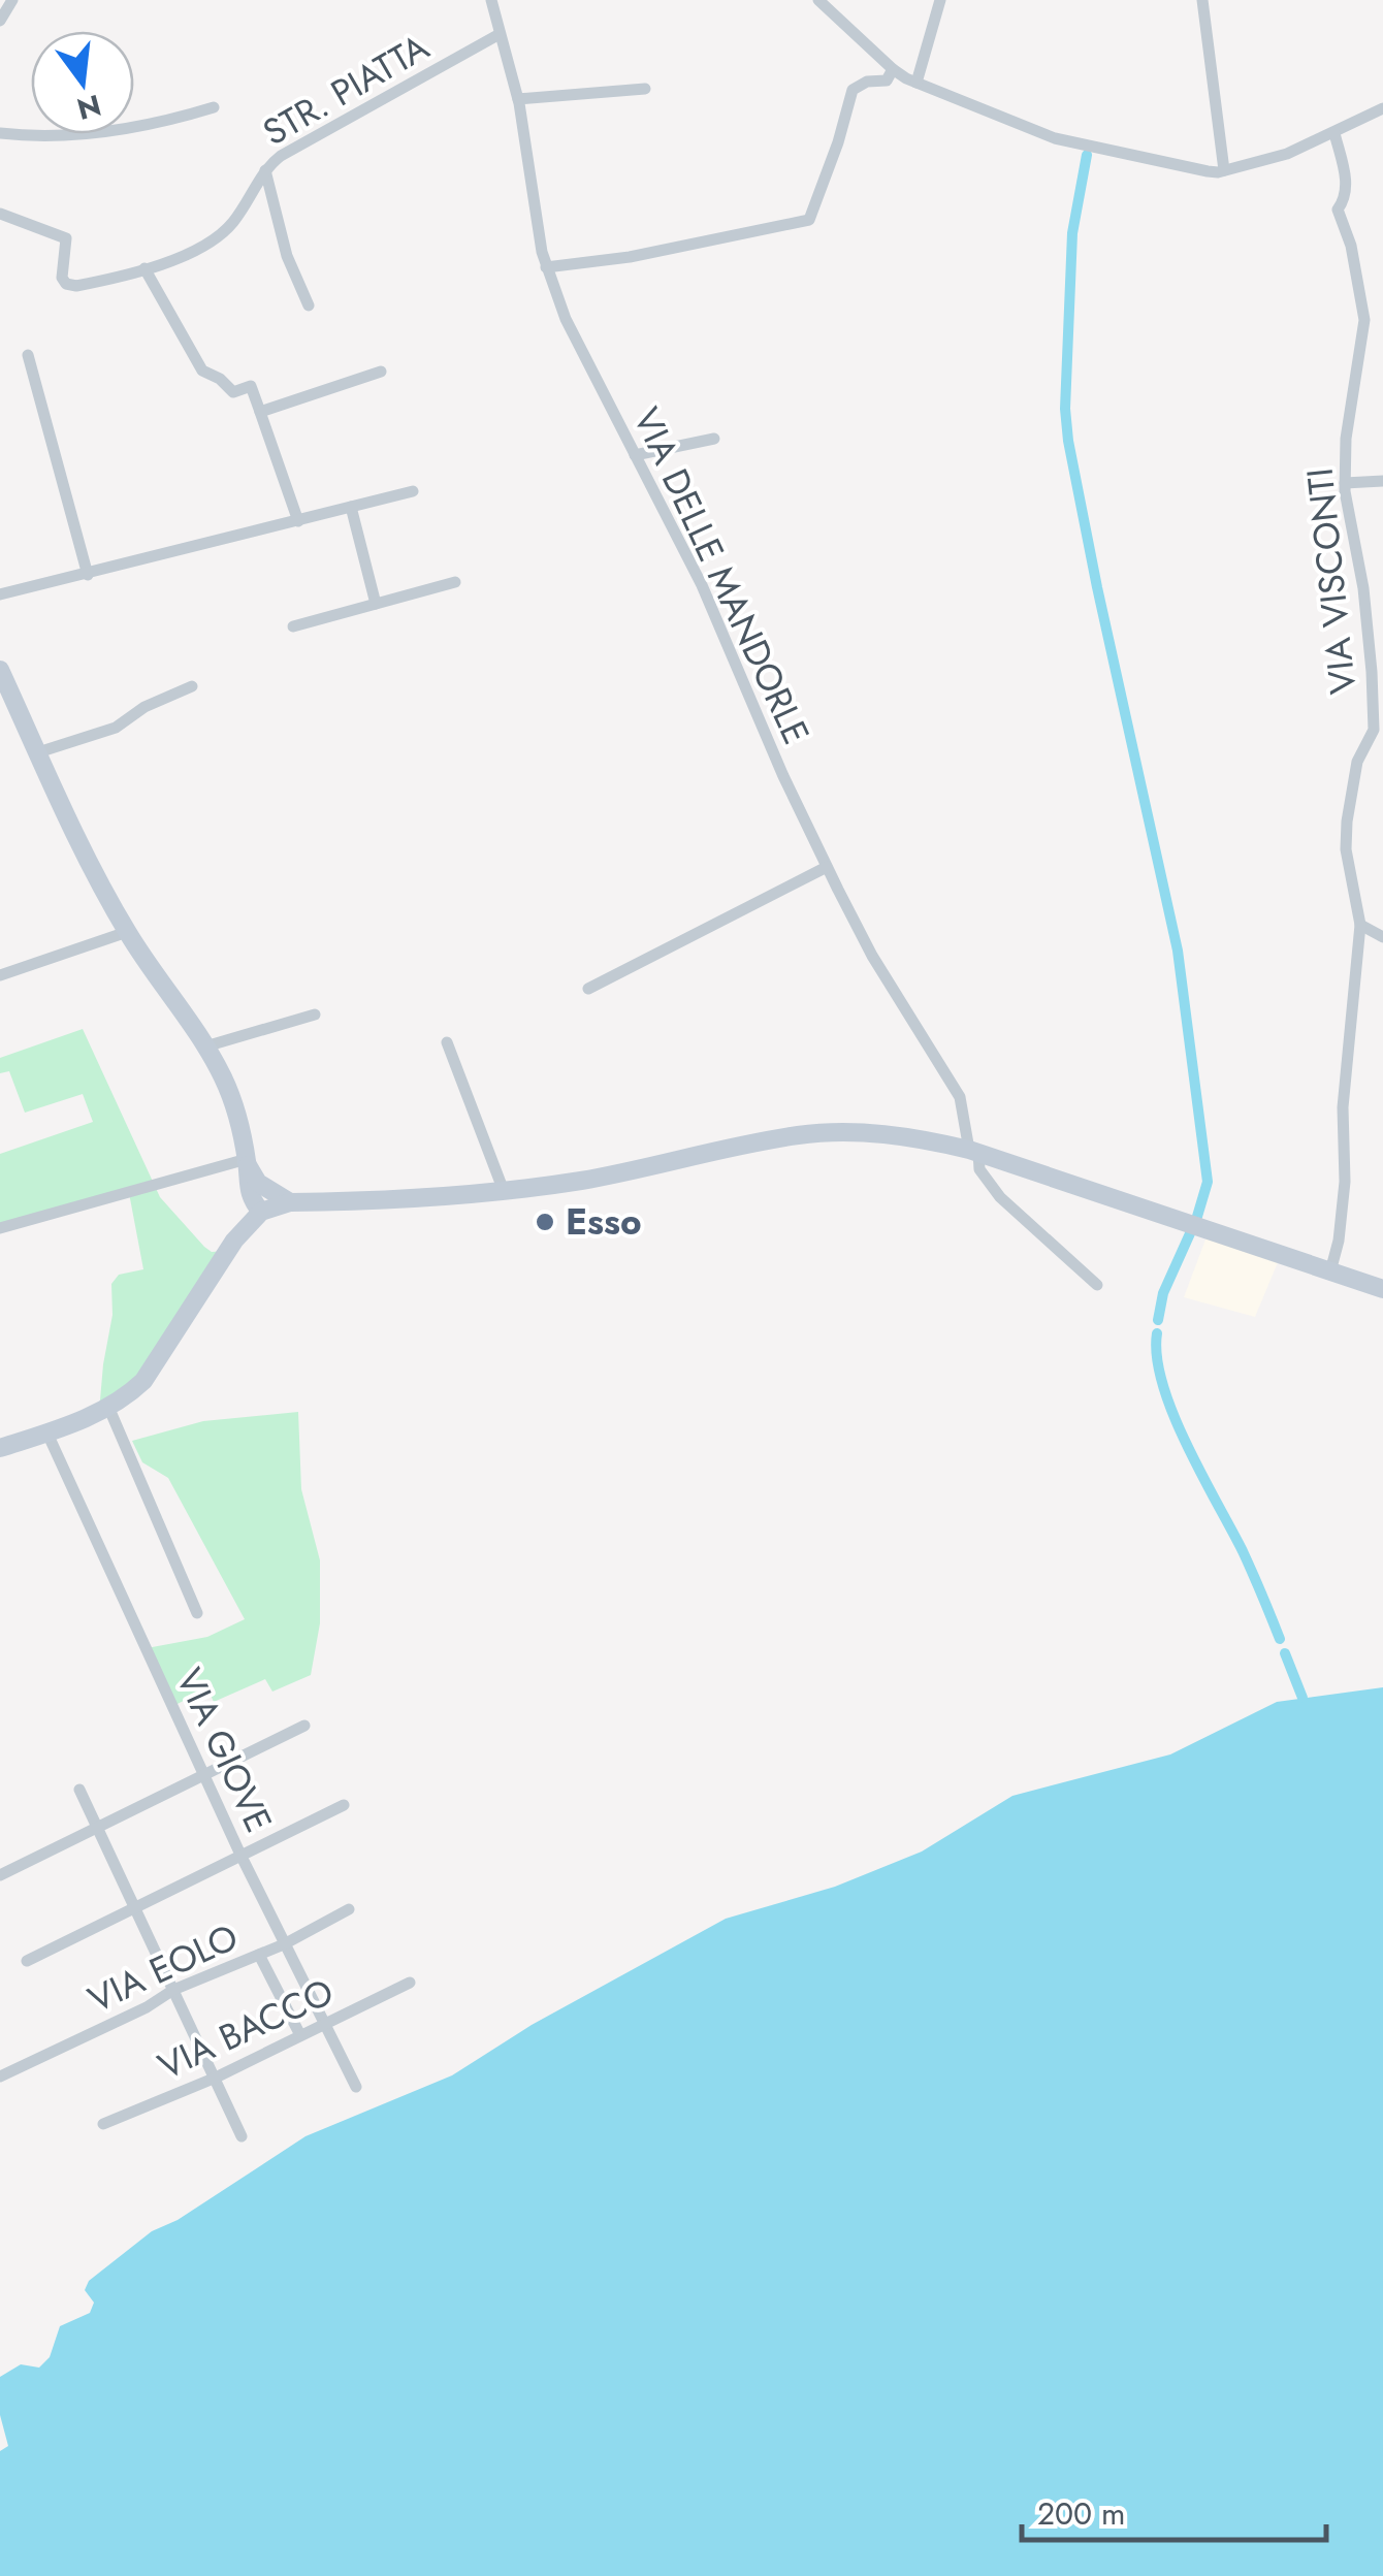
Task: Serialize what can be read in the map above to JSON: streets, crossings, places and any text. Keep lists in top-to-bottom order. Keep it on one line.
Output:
{"streets":{"street":["STR. PIATTA","VIA DELLE MANDORLE","VIA VISCONTI","VIA GIOVE","VIA EOLO","VIA BACCO"]},"crossings":[["STR. PIATTA","VIA DELLE MANDORLE"],["VIA GIOVE","VIA EOLO"],["VIA GIOVE","VIA BACCO"]],"places":["Esso"],"scale_bar":"200 m","north":"bottom"}
